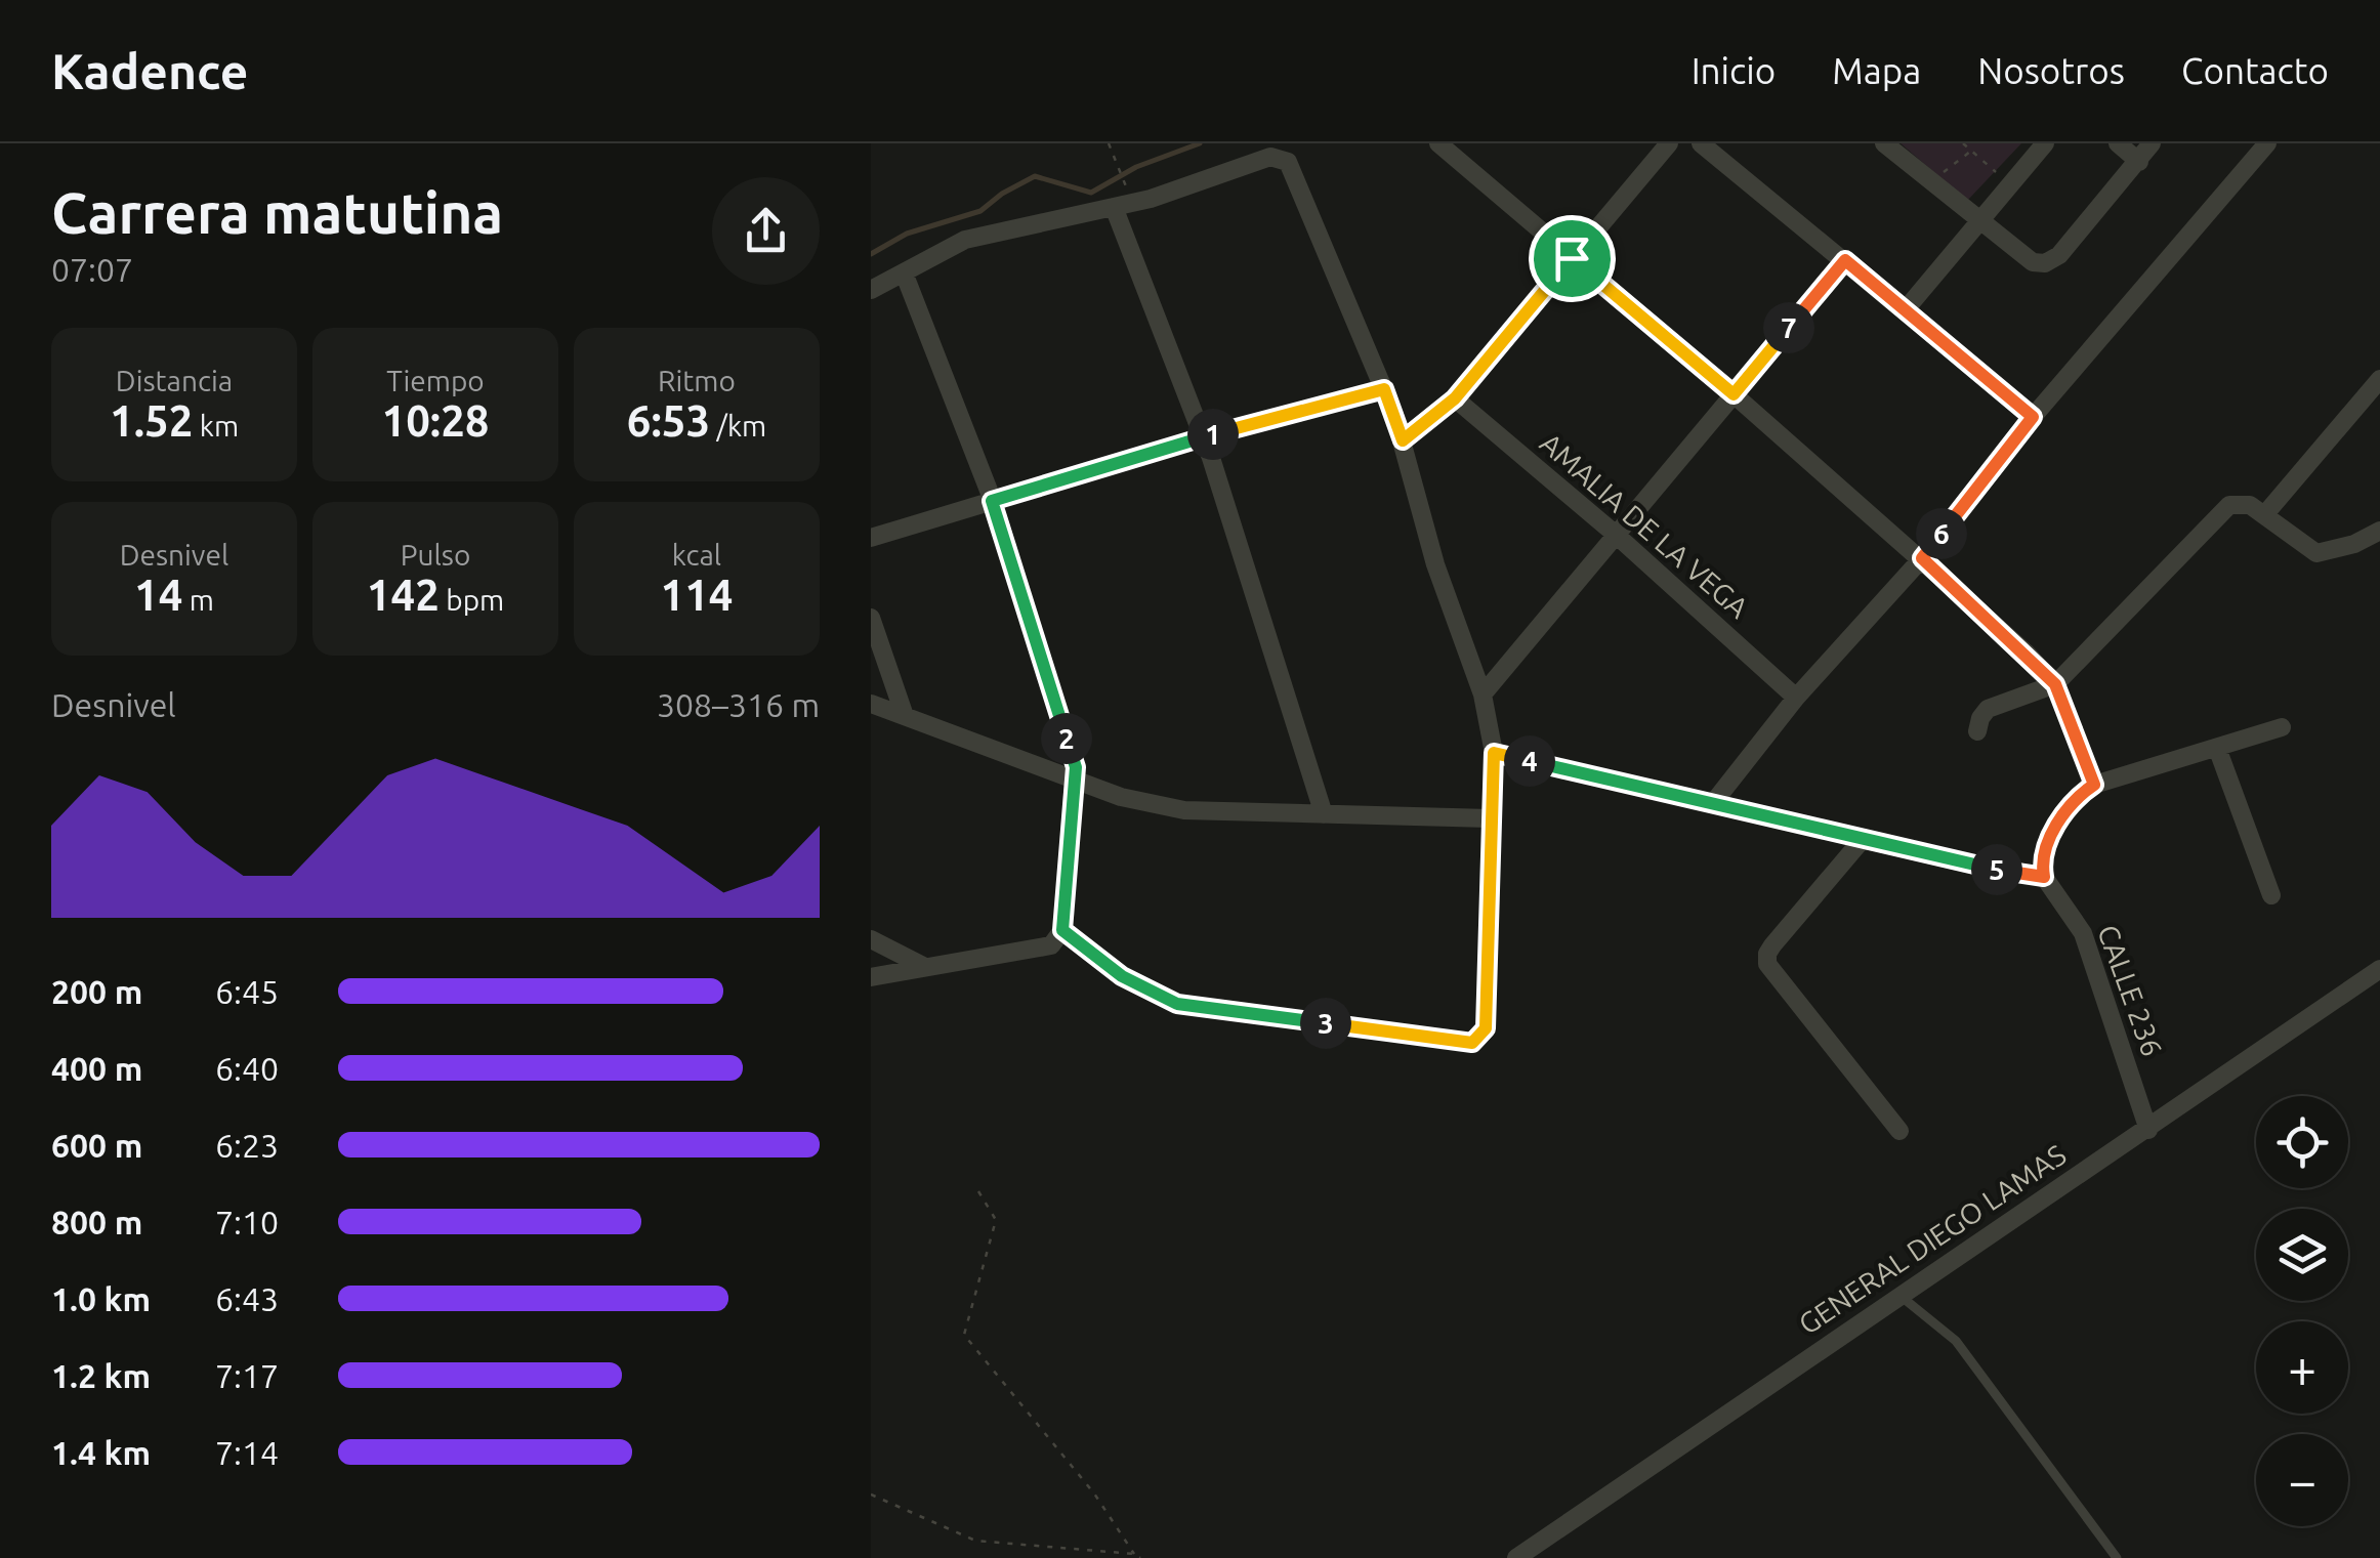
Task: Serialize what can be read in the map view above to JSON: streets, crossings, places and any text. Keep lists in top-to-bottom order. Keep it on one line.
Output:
{"streets":{"street":["AMALIA DE LA VEGA","CALLE 236","GENERAL DIEGO LAMAS"]},"crossings":[["CALLE 236","GENERAL DIEGO LAMAS"]],"page":{"header":"Kadence","nav":["Inicio","Mapa","Nosotros","Contacto"],"heading":["Carrera matutina","07:07"],"pins":["7","1","6","2","4","5","3"],"stats":[["Distancia","1.52 km"],["Tiempo","10:28"],["Ritmo","6:53 /km"],["Desnivel","14 m"],["Pulso","142 bpm"],["kcal","114"]],"chart":["Desnivel","308–316 m"],"list":[{"name":"200 m","note":"6:45"},{"name":"400 m","note":"6:40"},{"name":"600 m","note":"6:23"},{"name":"800 m","note":"7:10"},{"name":"1.0 km","note":"6:43"},{"name":"1.2 km","note":"7:17"},{"name":"1.4 km","note":"7:14"}],"map_buttons":["+","−"]}}
